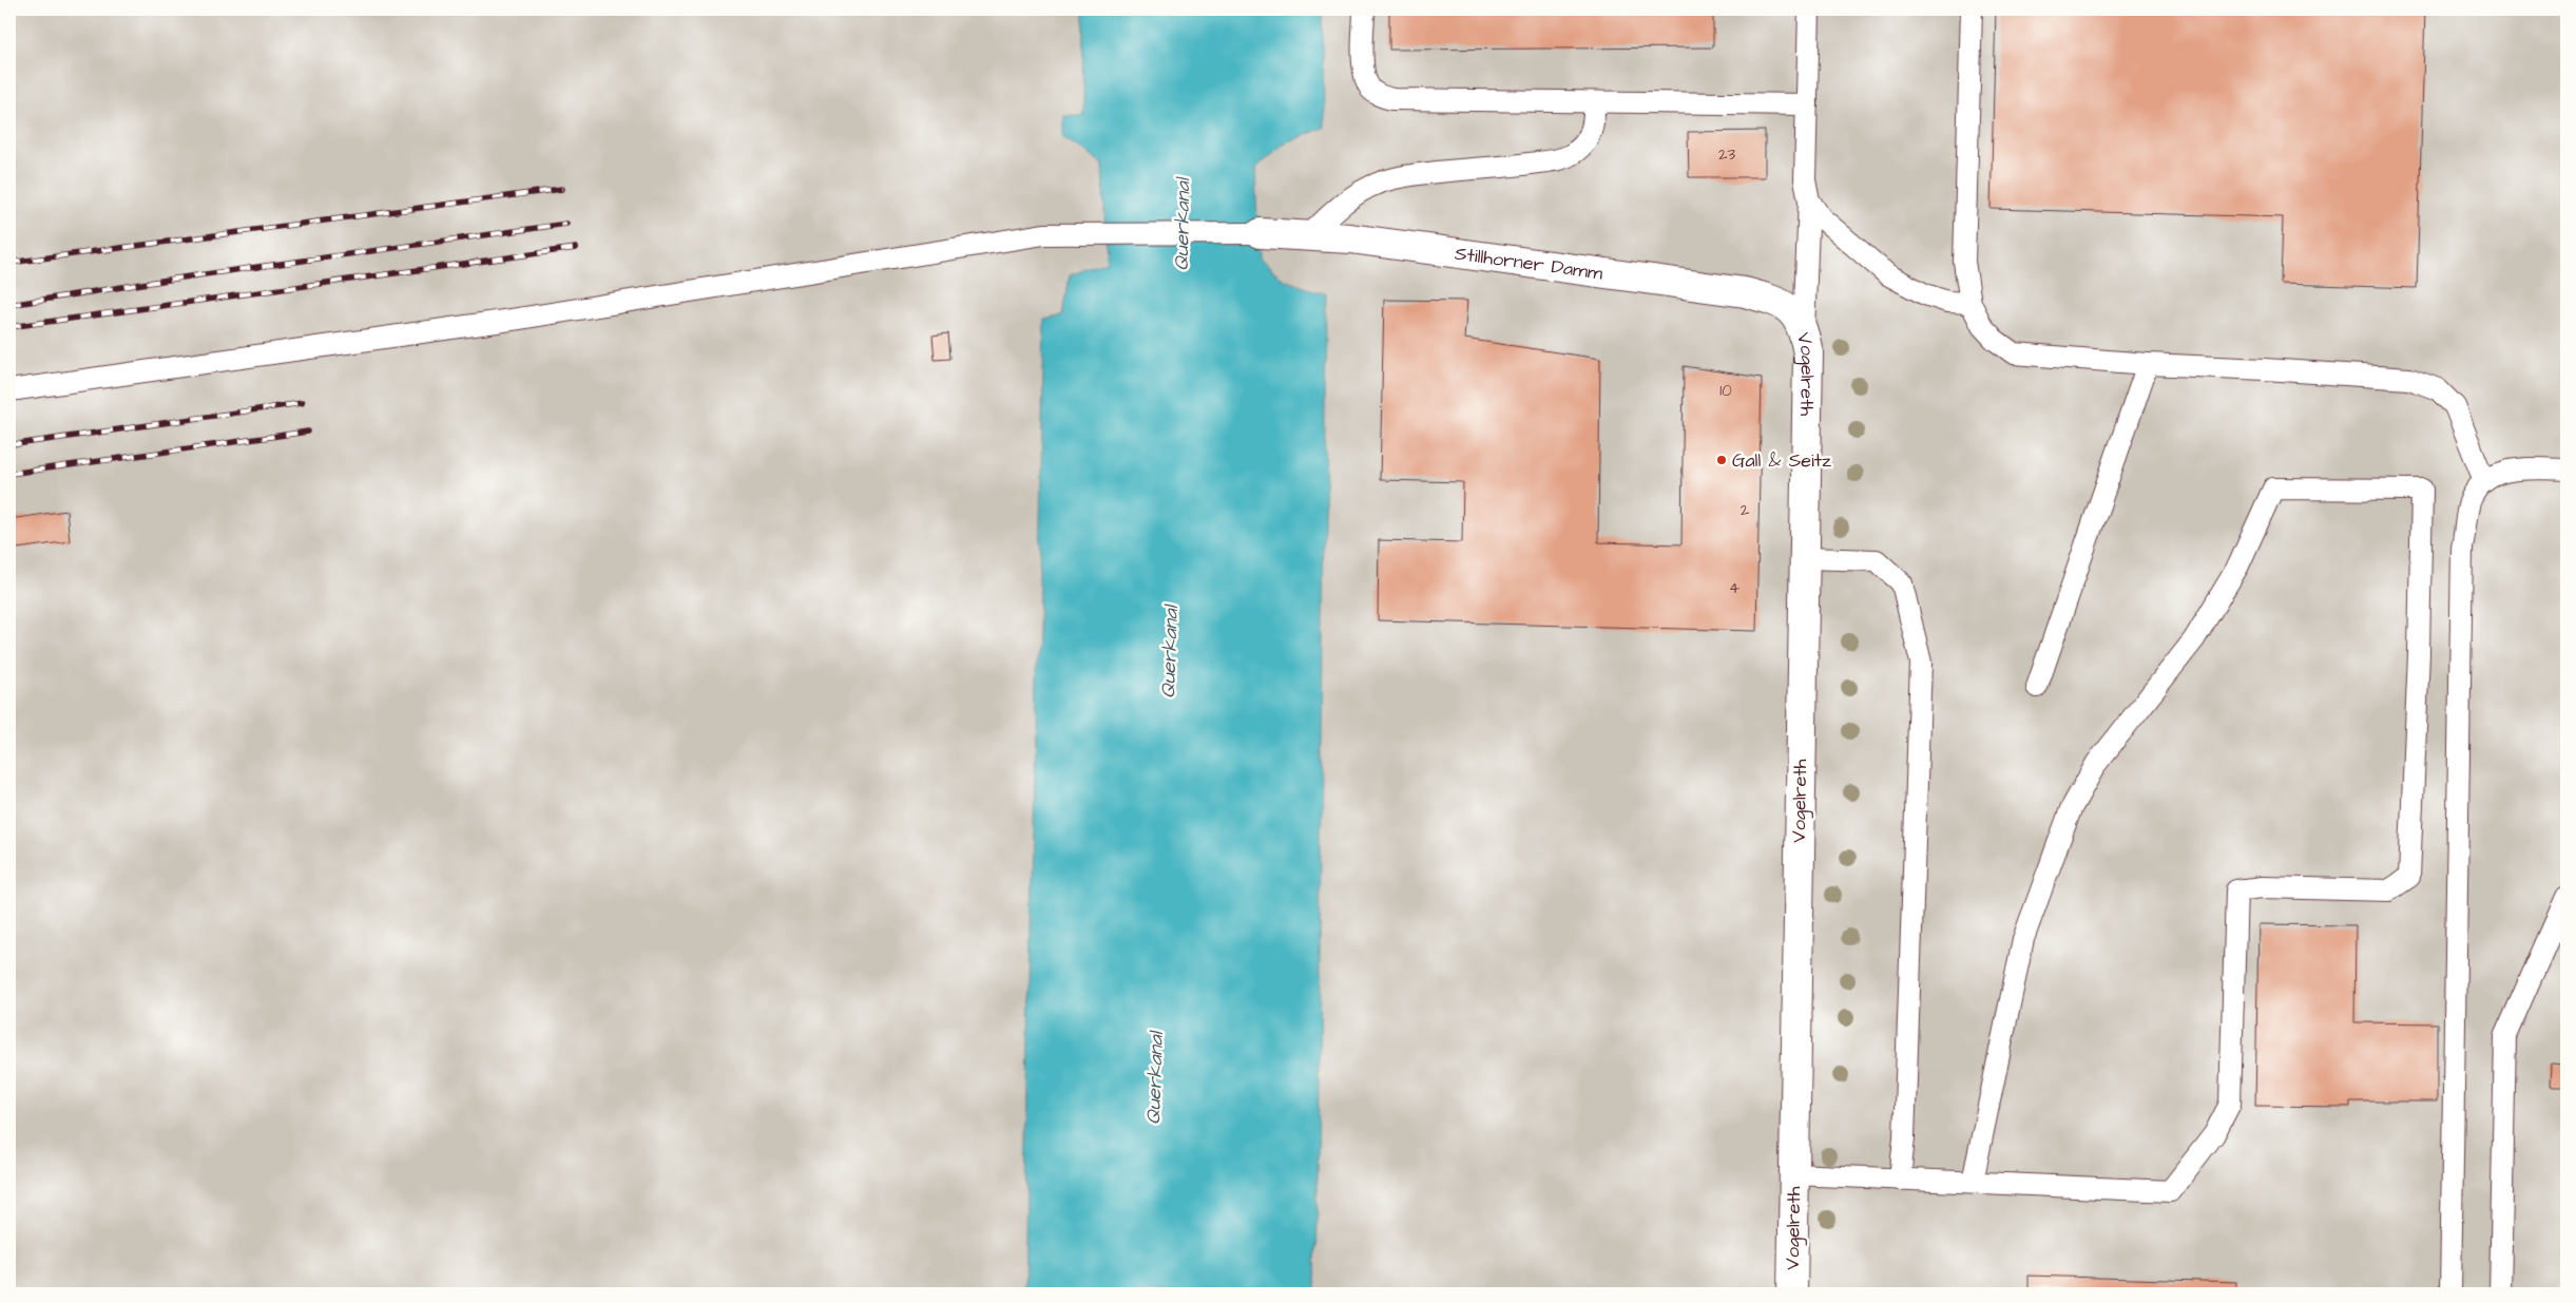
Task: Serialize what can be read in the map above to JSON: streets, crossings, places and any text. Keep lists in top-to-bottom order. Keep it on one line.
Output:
{"streets":{"street":["Stillhorner Damm","Vogelreth"]},"crossings":[["Stillhorner Damm","Vogelreth"]],"water":["Querkanal"],"places":["Gall & Seitz"],"house_numbers":["23","10","2","4"]}
